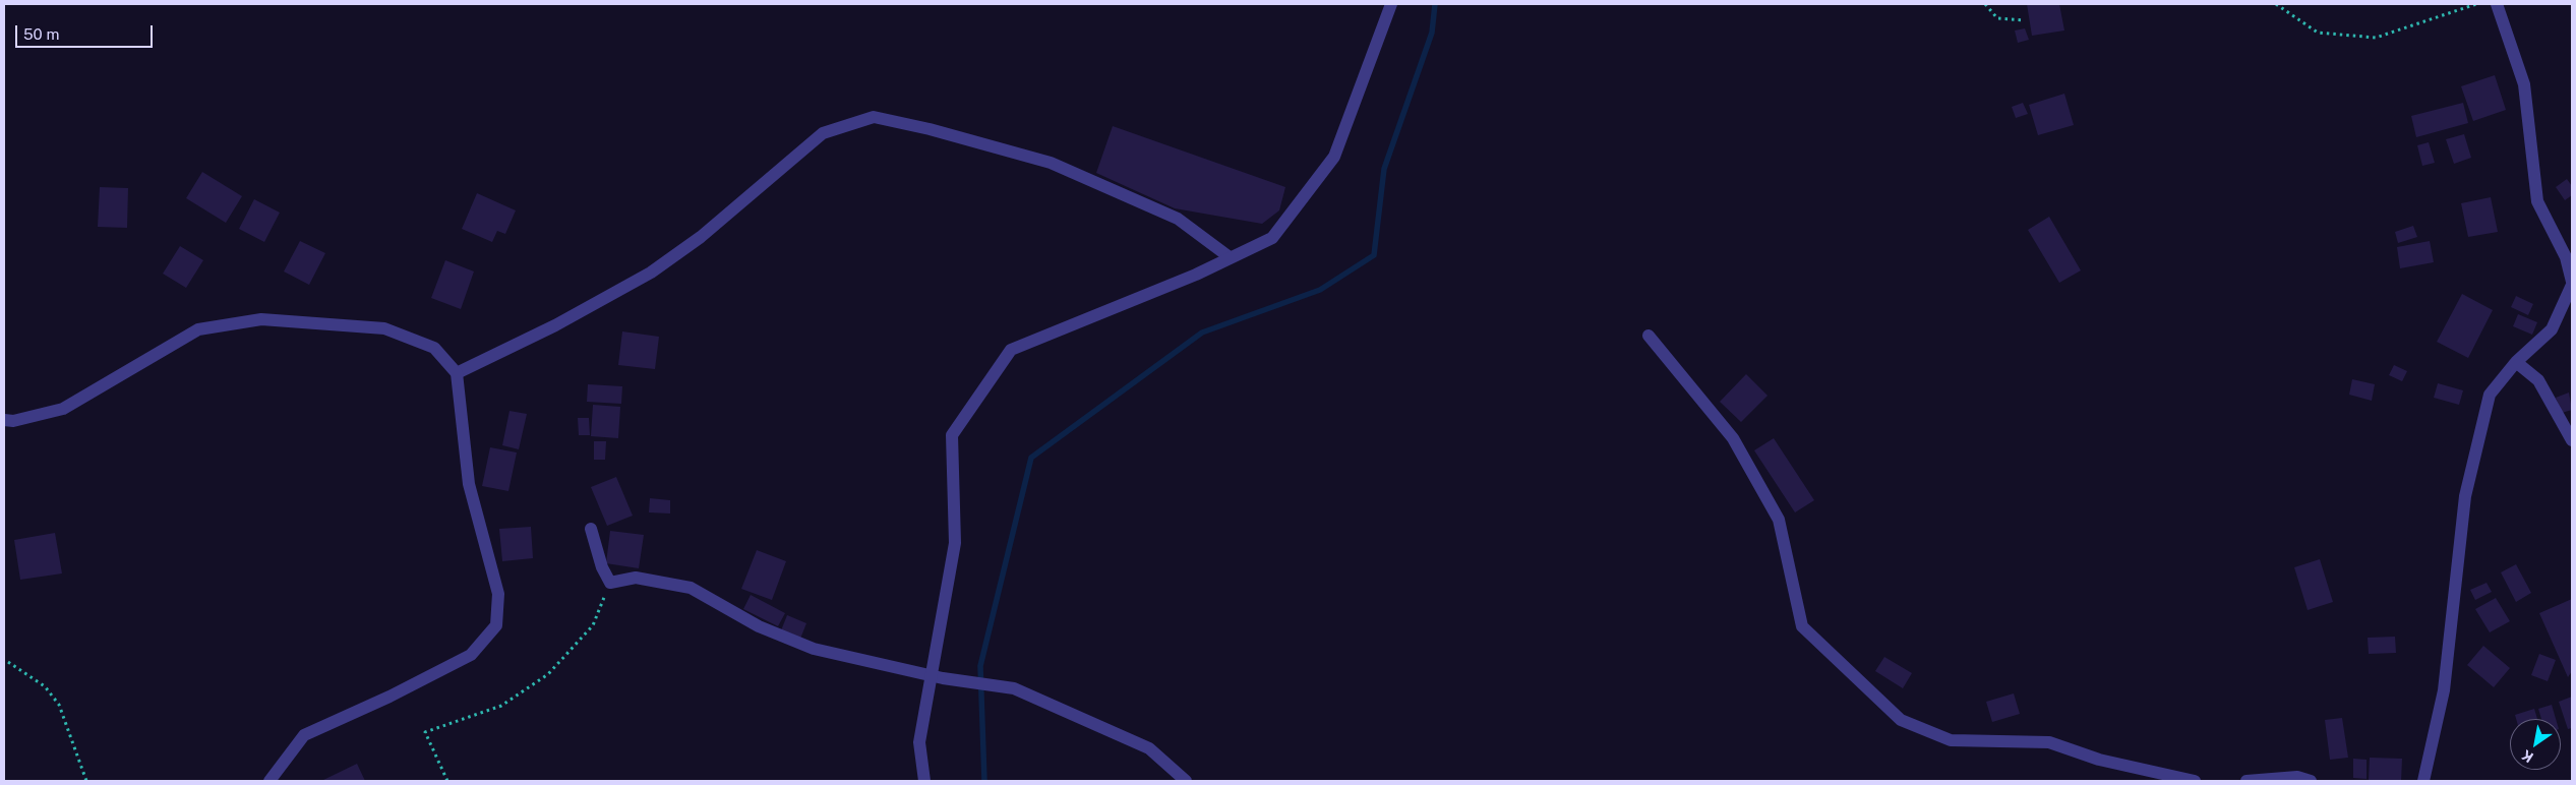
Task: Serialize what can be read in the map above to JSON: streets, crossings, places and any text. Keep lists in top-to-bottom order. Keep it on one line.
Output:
{"scale_bar":"50 m","north":"bottom left"}
